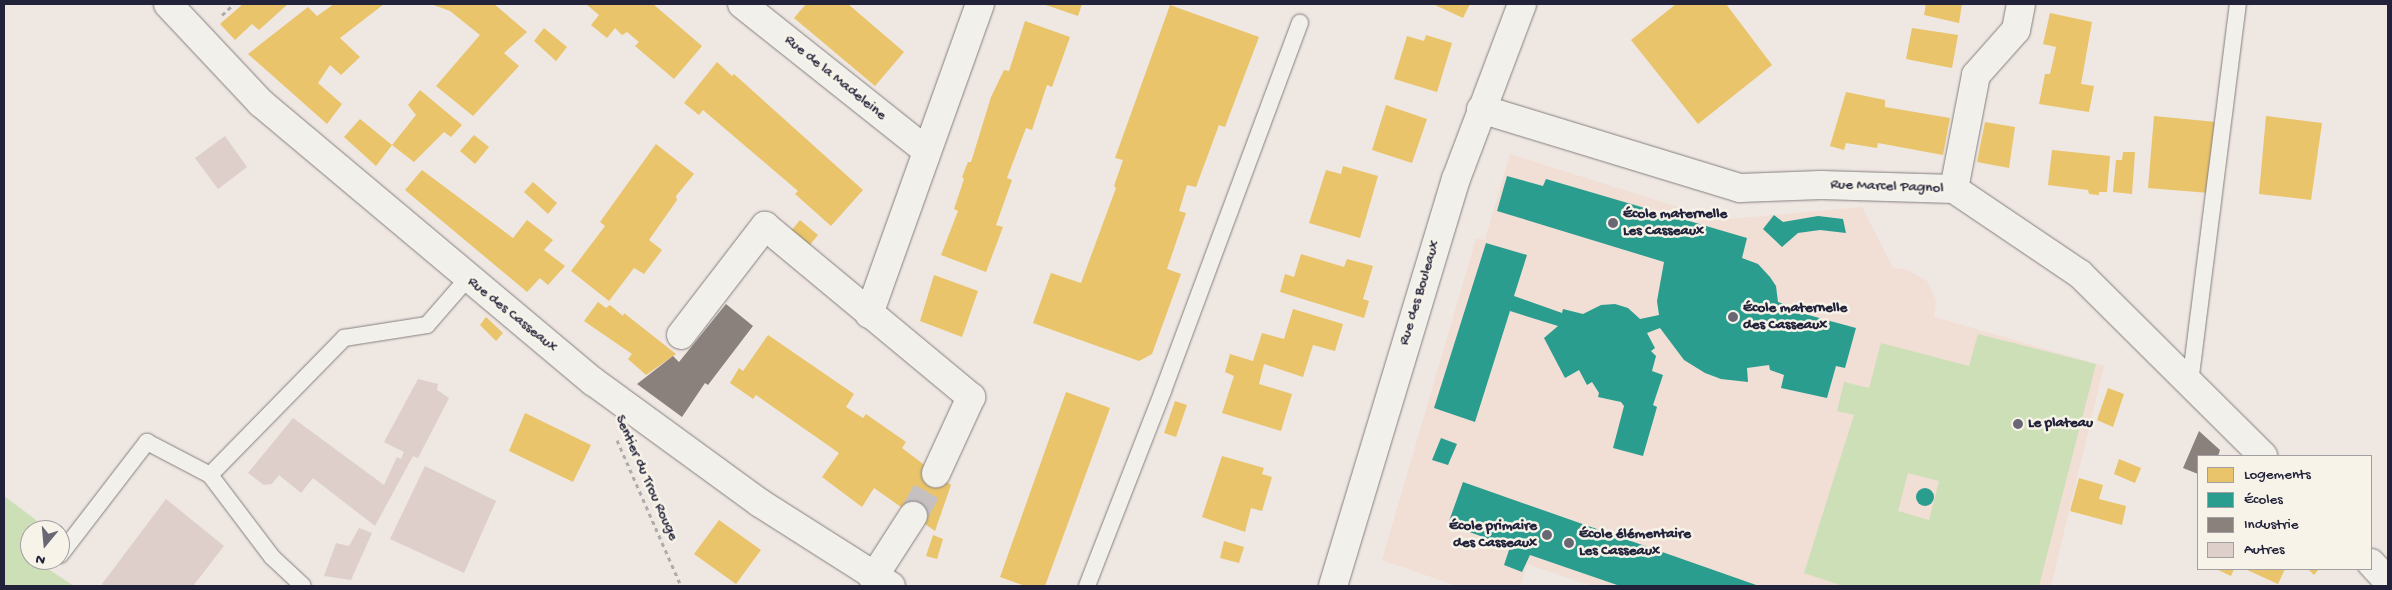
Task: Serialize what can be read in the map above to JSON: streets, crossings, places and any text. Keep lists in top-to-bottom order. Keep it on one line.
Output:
{"streets":{"street":["Rue de la Madeleine","Rue Marcel Pagnol","Rue des Bouleaux","Rue des Casseaux"],"path":["Sentier du Trou Rouge"]},"crossings":[["Rue Marcel Pagnol","Rue des Bouleaux"]],"places":["École maternelle Les Casseaux","École maternelle des Casseaux","Le plateau","École primaire des Casseaux","École élémentaire Les Casseaux"],"legend":["Logements","Écoles","Industrie","Autres"],"north":"bottom"}
